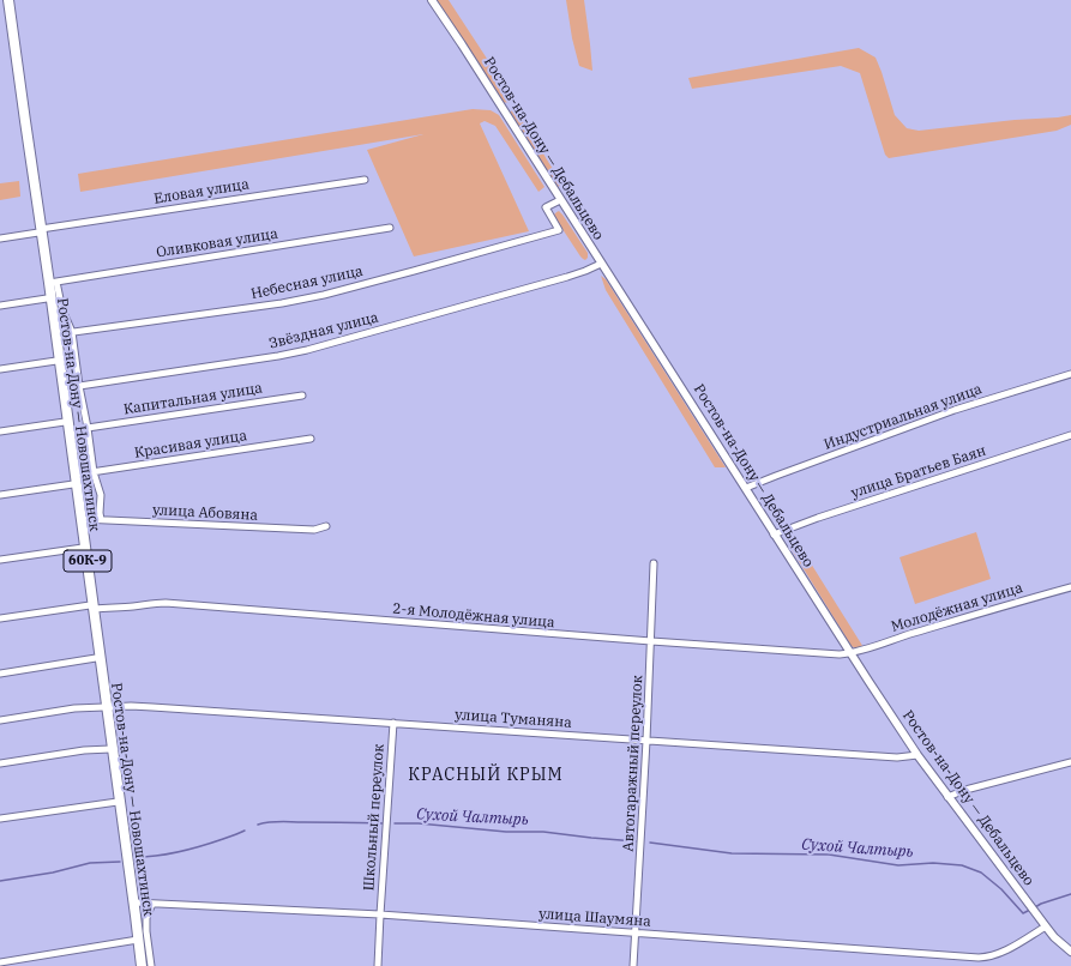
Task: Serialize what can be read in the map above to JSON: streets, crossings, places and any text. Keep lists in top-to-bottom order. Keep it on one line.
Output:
{"streets":{"main road":["Ростов-на-Дону — Новошахтинск","60К-9"],"street":["Ростов-на-Дону — Дебальцево","Еловая улица","Оливковая улица","Небесная улица","Звёздная улица","Капитальная улица","Индустриальная улица","Красивая улица","улица Братьев Баян","улица Абовяна","Молодёжная улица","2-я Молодёжная улица","улица Туманяна","Автогаражный переулок","Школьный переулок","улица Шаумяна"]},"crossings":[["Ростов-на-Дону — Дебальцево","Небесная улица"],["Ростов-на-Дону — Дебальцево","Звёздная улица"],["Ростов-на-Дону — Дебальцево","Индустриальная улица"],["Ростов-на-Дону — Дебальцево","улица Братьев Баян"],["Ростов-на-Дону — Дебальцево","Молодёжная улица"],["Ростов-на-Дону — Дебальцево","2-я Молодёжная улица"],["Ростов-на-Дону — Дебальцево","улица Туманяна"],["Ростов-на-Дону — Дебальцево","улица Шаумяна"],["Еловая улица","Ростов-на-Дону — Новошахтинск"],["Оливковая улица","Ростов-на-Дону — Новошахтинск"],["Небесная улица","Ростов-на-Дону — Новошахтинск"],["Звёздная улица","Ростов-на-Дону — Новошахтинск"],["Ростов-на-Дону — Новошахтинск","Красивая улица"],["Ростов-на-Дону — Новошахтинск","улица Абовяна"],["Ростов-на-Дону — Новошахтинск","2-я Молодёжная улица"],["Ростов-на-Дону — Новошахтинск","улица Туманяна"],["Ростов-на-Дону — Новошахтинск","улица Шаумяна"],["Молодёжная улица","2-я Молодёжная улица"],["2-я Молодёжная улица","Автогаражный переулок"],["улица Туманяна","Автогаражный переулок"],["улица Туманяна","Школьный переулок"],["Автогаражный переулок","улица Шаумяна"],["Школьный переулок","улица Шаумяна"]],"districts":["КРАСНЫЙ КРЫМ"],"water":["Сухой Чалтырь"]}
